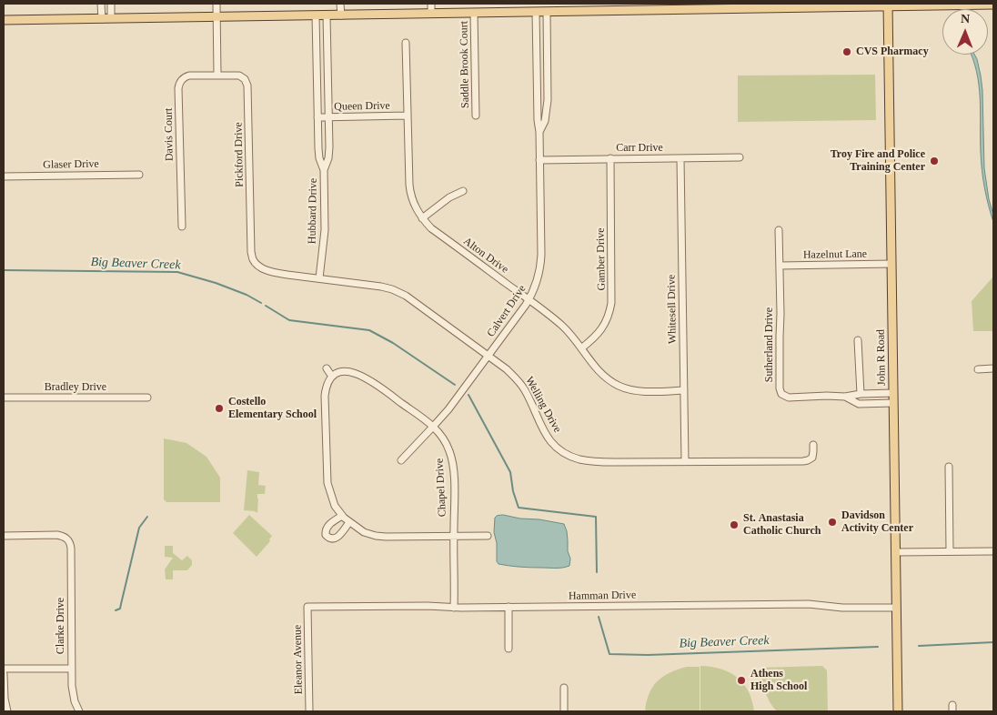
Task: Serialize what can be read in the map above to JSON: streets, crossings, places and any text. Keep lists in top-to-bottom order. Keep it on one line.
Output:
{"streets":{"main road":["John R Road"],"street":["Saddle Brook Court","Queen Drive","Davis Court","Carr Drive","Pickford Drive","Glaser Drive","Hubbard Drive","Hazelnut Lane","Alton Drive","Gamber Drive","Whitesell Drive","Calvert Drive","Sutherland Drive","Bradley Drive","Welling Drive","Chapel Drive","Hamman Drive","Clarke Drive","Eleanor Avenue"]},"crossings":[["Queen Drive","Hubbard Drive"],["Queen Drive","Alton Drive"],["Davis Court","Pickford Drive"],["Carr Drive","Gamber Drive"],["Carr Drive","Whitesell Drive"],["Carr Drive","Calvert Drive"],["Pickford Drive","Welling Drive"],["Hubbard Drive","Welling Drive"],["Hazelnut Lane","Sutherland Drive"],["Hazelnut Lane","John R Road"],["Alton Drive","Gamber Drive"],["Alton Drive","Whitesell Drive"],["Alton Drive","Calvert Drive"],["Whitesell Drive","Welling Drive"],["Calvert Drive","Welling Drive"],["Calvert Drive","Chapel Drive"],["Sutherland Drive","John R Road"],["John R Road","Hamman Drive"],["Chapel Drive","Hamman Drive"],["Hamman Drive","Eleanor Avenue"]],"water":["Big Beaver Creek"],"places":["CVS Pharmacy","Troy Fire and Police Training Center","Costello Elementary School","Davidson Activity Center","St. Anastasia Catholic Church","Athens High School"],"north":"top"}
